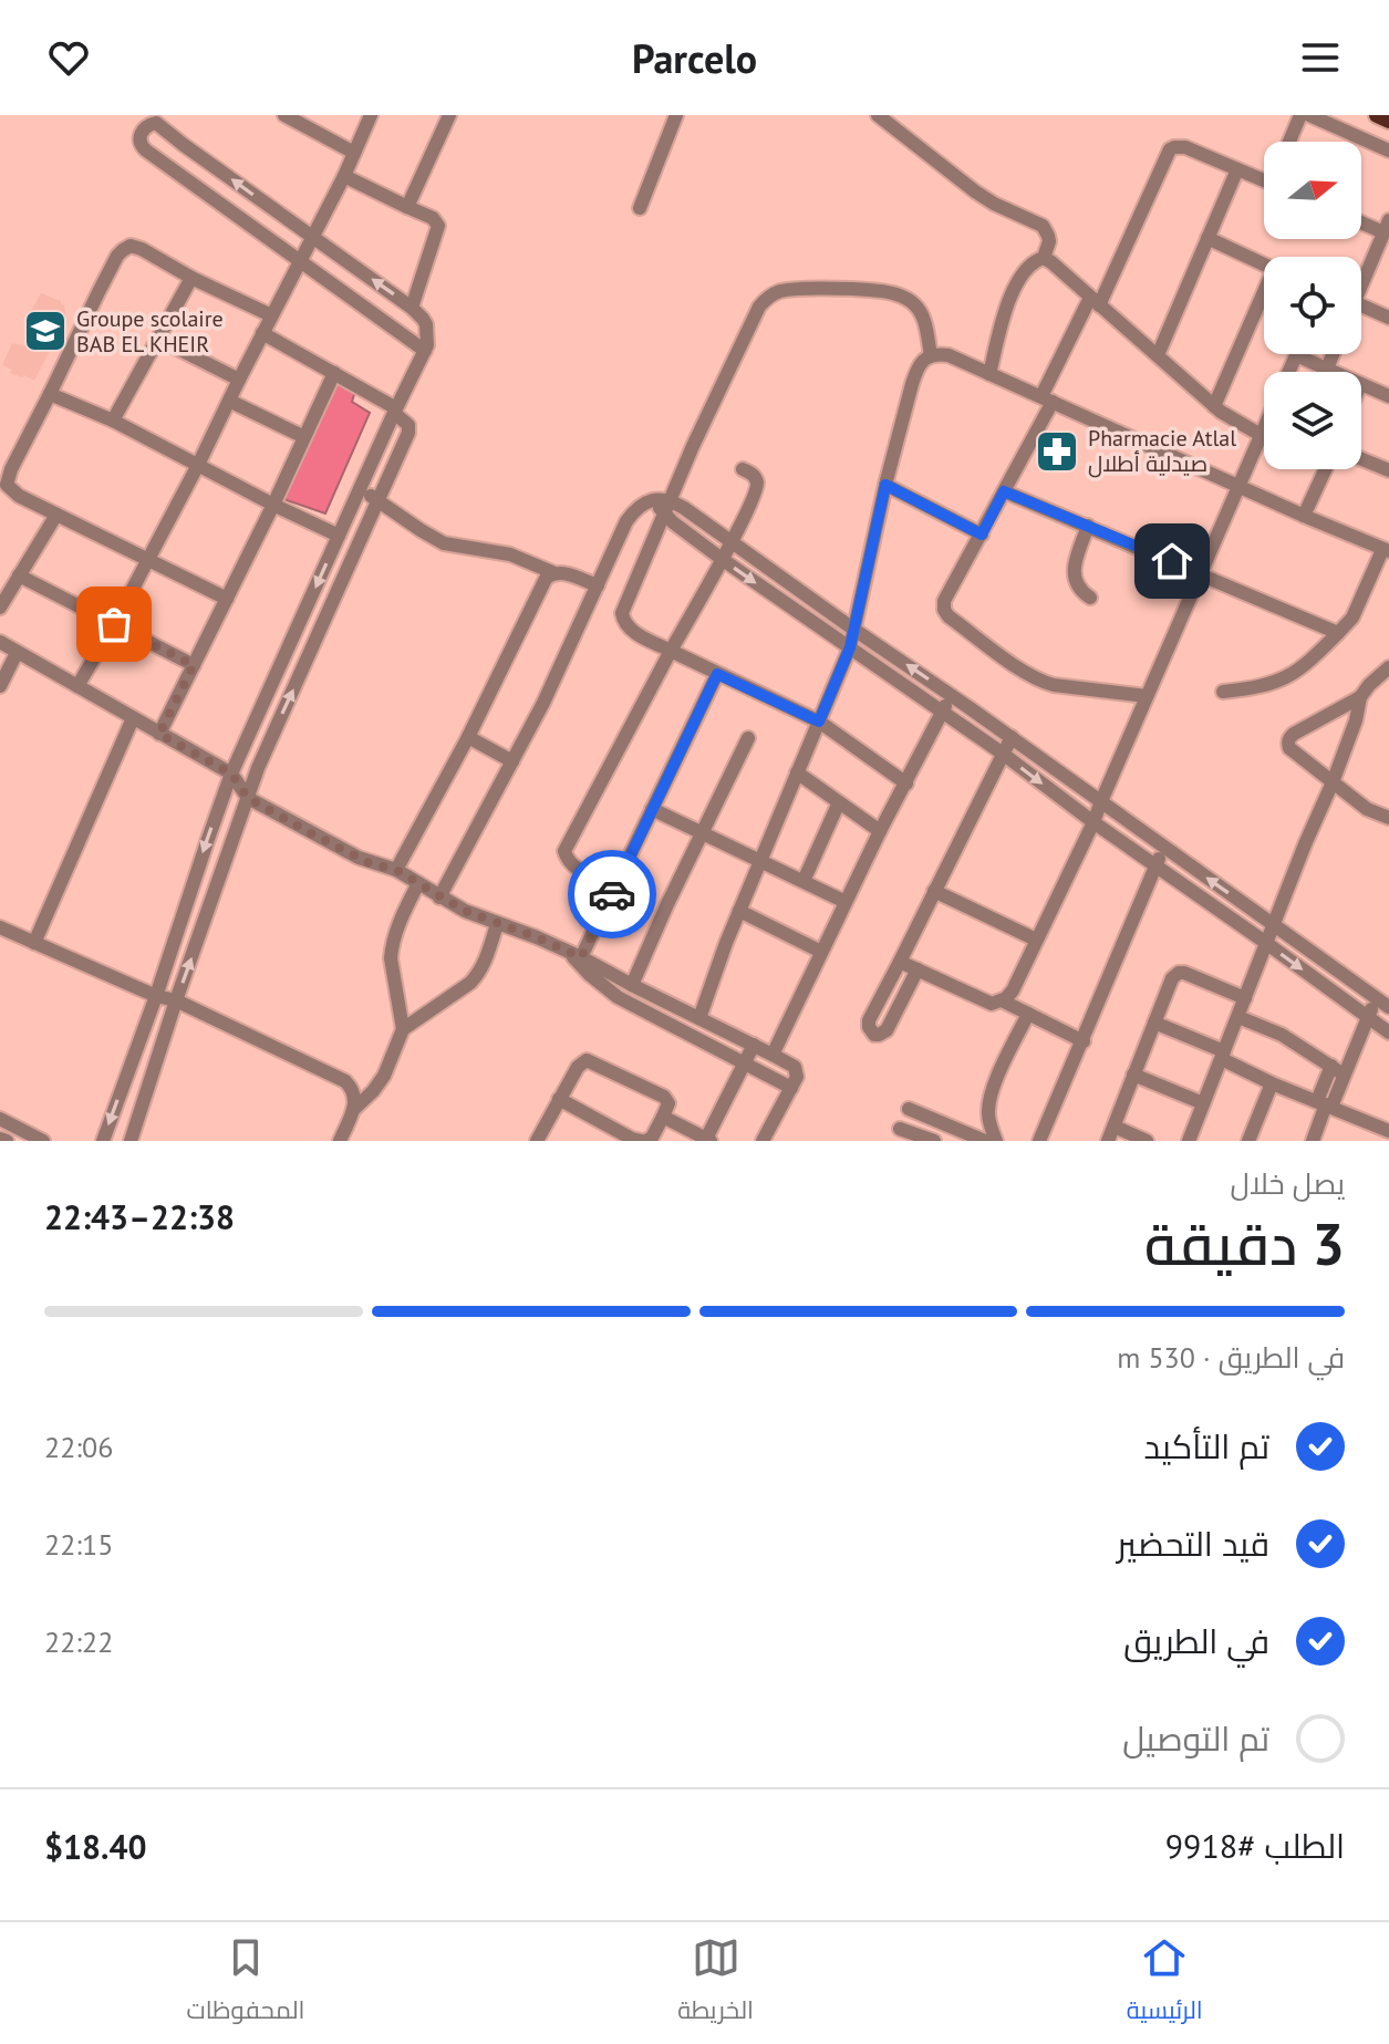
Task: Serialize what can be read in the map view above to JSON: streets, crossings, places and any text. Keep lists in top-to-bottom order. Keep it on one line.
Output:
{"places":{"school or university":["Groupe scolaire BAB EL KHEIR"],"pharmacy":["Pharmacie Atlal صيدلية أطلال"]},"north":"right","page":{"header":"Parcelo","heading":["3 دقيقة","يصل خلال","22:38–22:43"],"panel":["الطلب #9918","$18.40"],"bar":"في الطريق · 530 m","list":[["تم التأكيد","22:06"],["قيد التحضير","22:15"],["في الطريق","22:22"],"تم التوصيل"],"tabs":["الرئيسية","الخريطة","المحفوظات"]}}
